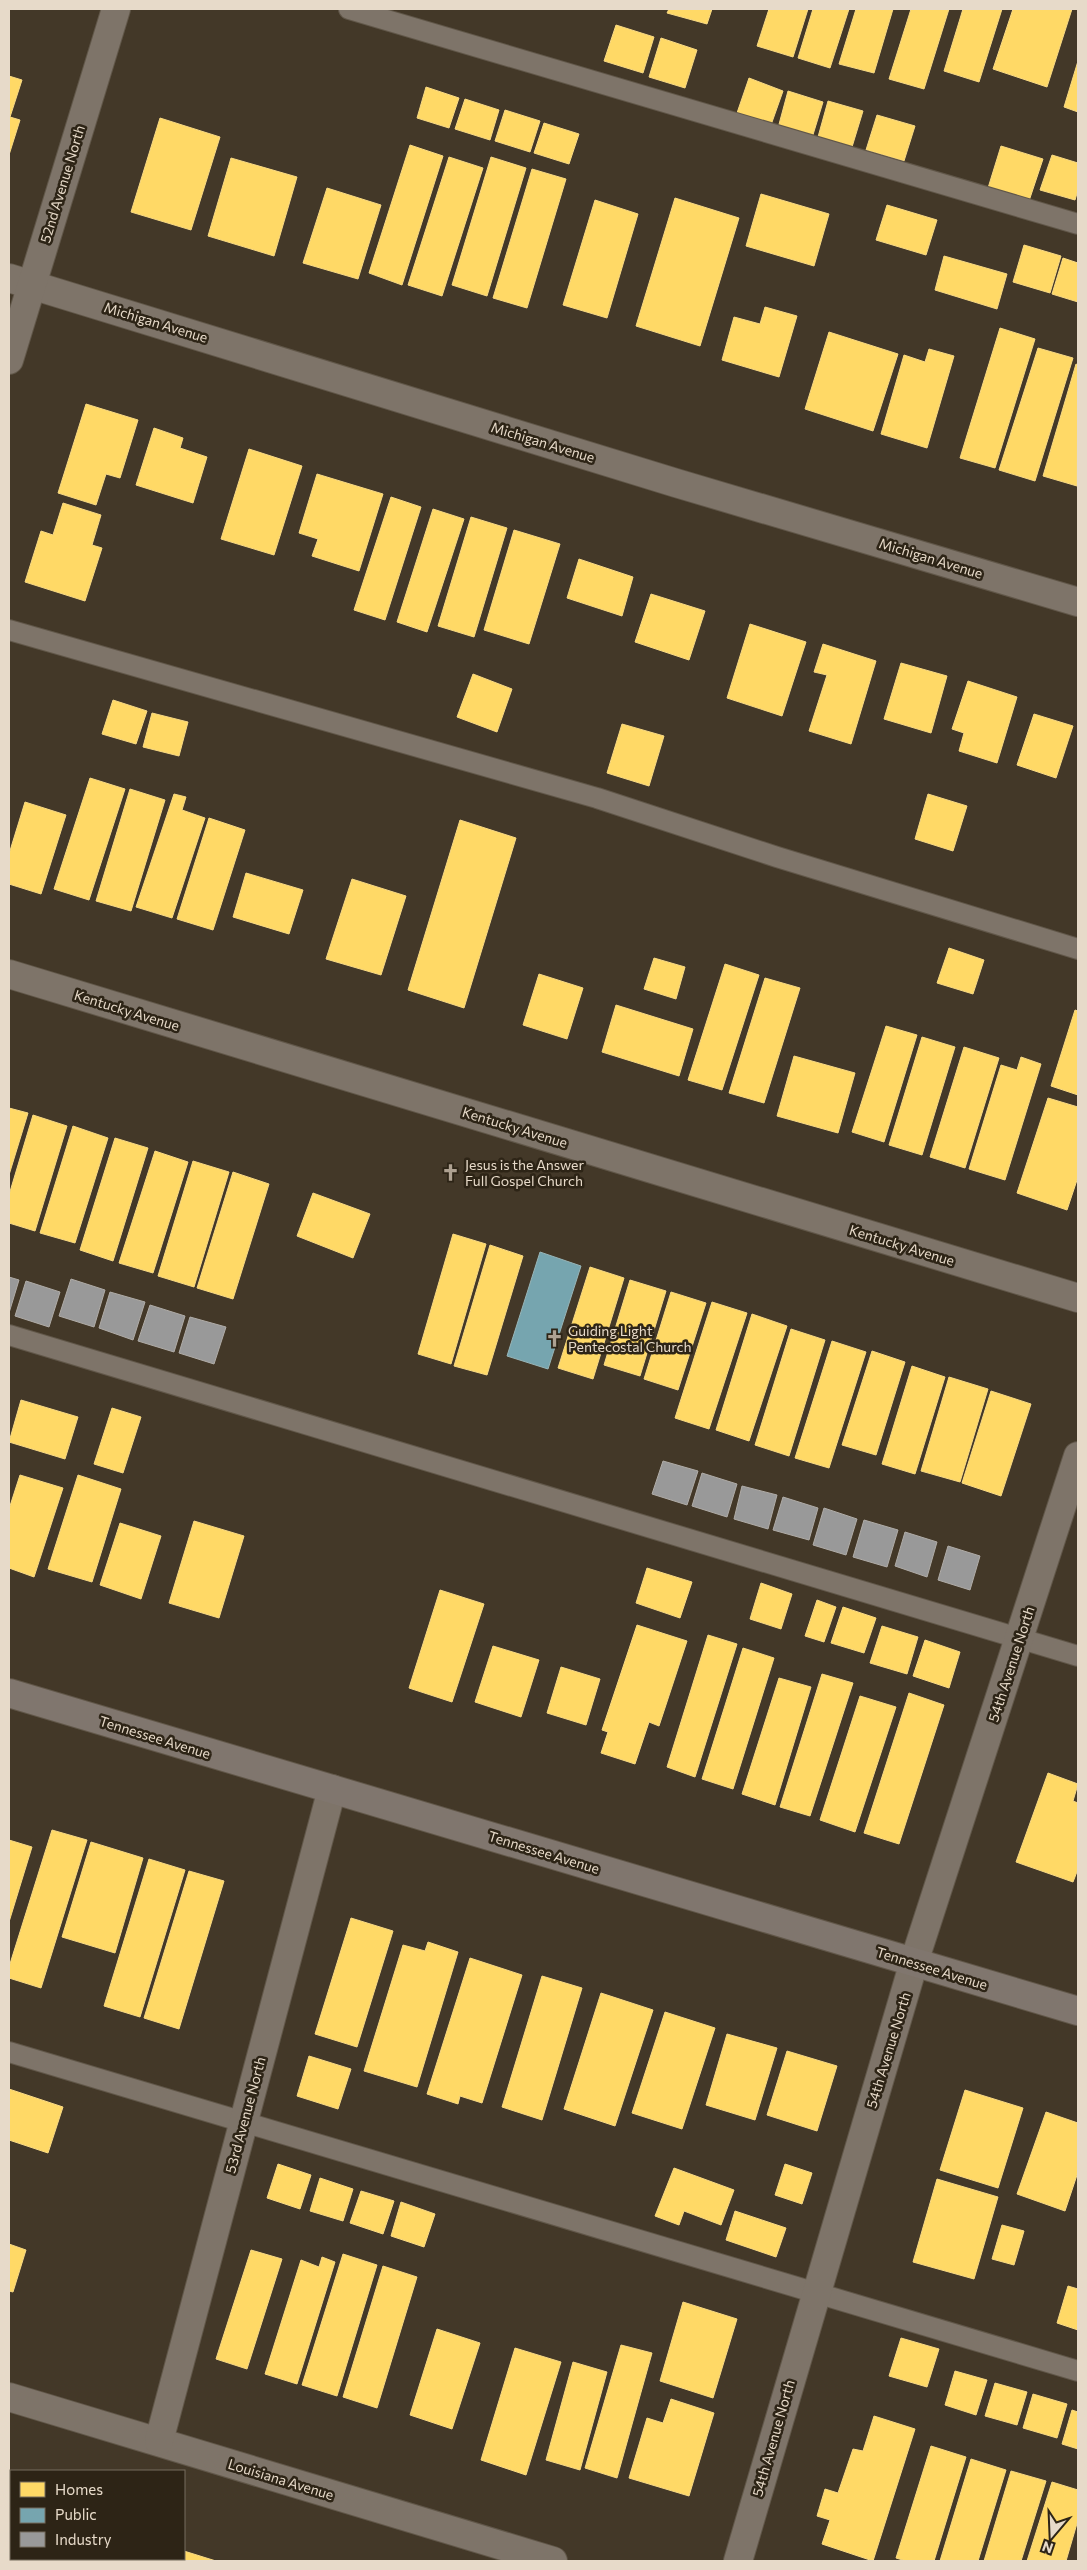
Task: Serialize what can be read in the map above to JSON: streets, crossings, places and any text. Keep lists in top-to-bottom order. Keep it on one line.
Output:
{"streets":{"street":["52nd Avenue North","Michigan Avenue","Kentucky Avenue","54th Avenue North","Tennessee Avenue","53rd Avenue North","Louisiana Avenue"]},"crossings":[["52nd Avenue North","Michigan Avenue"],["54th Avenue North","Tennessee Avenue"],["Tennessee Avenue","53rd Avenue North"],["53rd Avenue North","Louisiana Avenue"]],"places":{"church":["Jesus is the Answer Full Gospel Church","Guiding Light Pentecostal Church"]},"legend":["Homes","Public","Industry"],"north":"bottom"}
